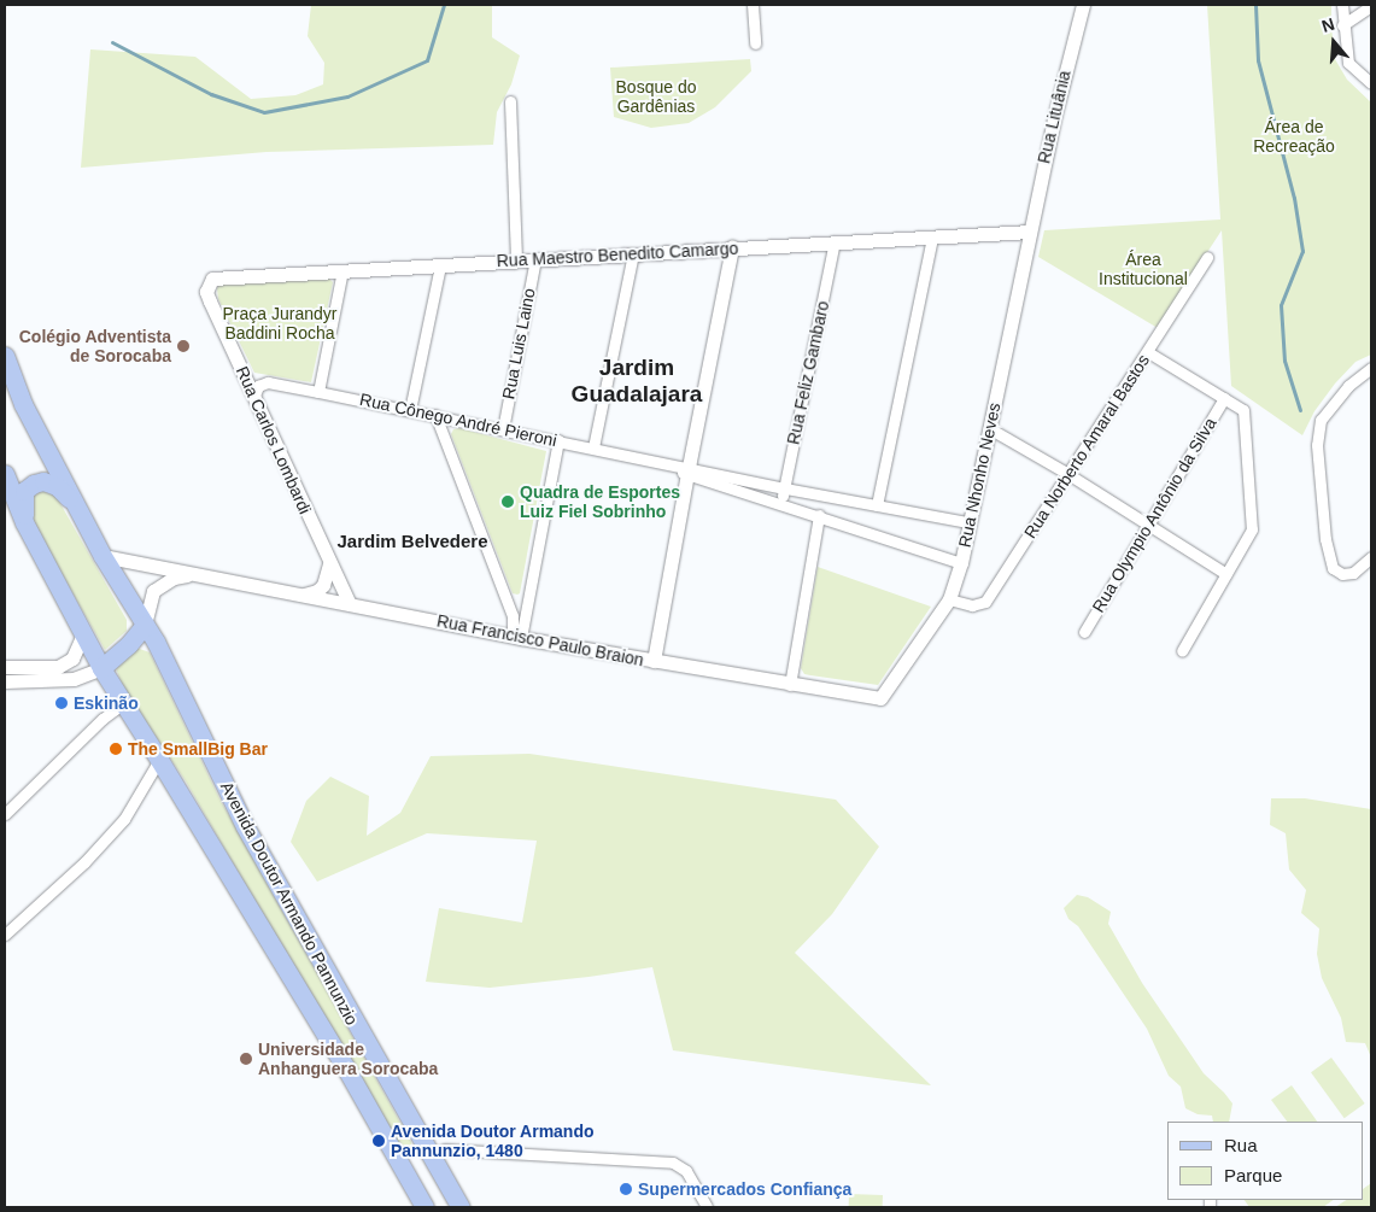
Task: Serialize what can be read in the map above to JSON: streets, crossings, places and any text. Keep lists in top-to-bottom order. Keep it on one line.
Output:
{"streets":{"main road":["Avenida Doutor Armando Pannunzio"],"street":["Rua Lituânia","Rua Maestro Benedito Camargo","Rua Luis Laino","Rua Feliz Gambaro","Rua Cônego André Pieroni","Rua Carlos Lombardi","Rua Norberto Amaral Bastos","Rua Nhonho Neves","Rua Olympio Antônio da Silva","Rua Francisco Paulo Braion"]},"crossings":[["Rua Lituânia","Rua Maestro Benedito Camargo"],["Rua Lituânia","Rua Nhonho Neves"],["Rua Maestro Benedito Camargo","Rua Luis Laino"],["Rua Maestro Benedito Camargo","Rua Feliz Gambaro"],["Rua Maestro Benedito Camargo","Rua Carlos Lombardi"],["Rua Maestro Benedito Camargo","Rua Nhonho Neves"],["Rua Luis Laino","Rua Cônego André Pieroni"],["Rua Feliz Gambaro","Rua Cônego André Pieroni"],["Rua Cônego André Pieroni","Rua Carlos Lombardi"],["Rua Cônego André Pieroni","Rua Nhonho Neves"],["Rua Carlos Lombardi","Rua Francisco Paulo Braion"],["Rua Norberto Amaral Bastos","Rua Nhonho Neves"],["Rua Nhonho Neves","Rua Francisco Paulo Braion"],["Rua Francisco Paulo Braion","Avenida Doutor Armando Pannunzio"]],"districts":["Jardim Guadalajara","Jardim Belvedere"],"parks":["Bosque do Gardênias","Área de Recreação","Área Institucional","Praça Jurandyr Baddini Rocha"],"places":["Colégio Adventista de Sorocaba","Quadra de Esportes Luiz Fiel Sobrinho","Eskinão","The SmallBig Bar","Universidade Anhanguera Sorocaba","Avenida Doutor Armando Pannunzio, 1480","Supermercados Confiança"],"legend":["Rua","Parque"],"north":"top"}
